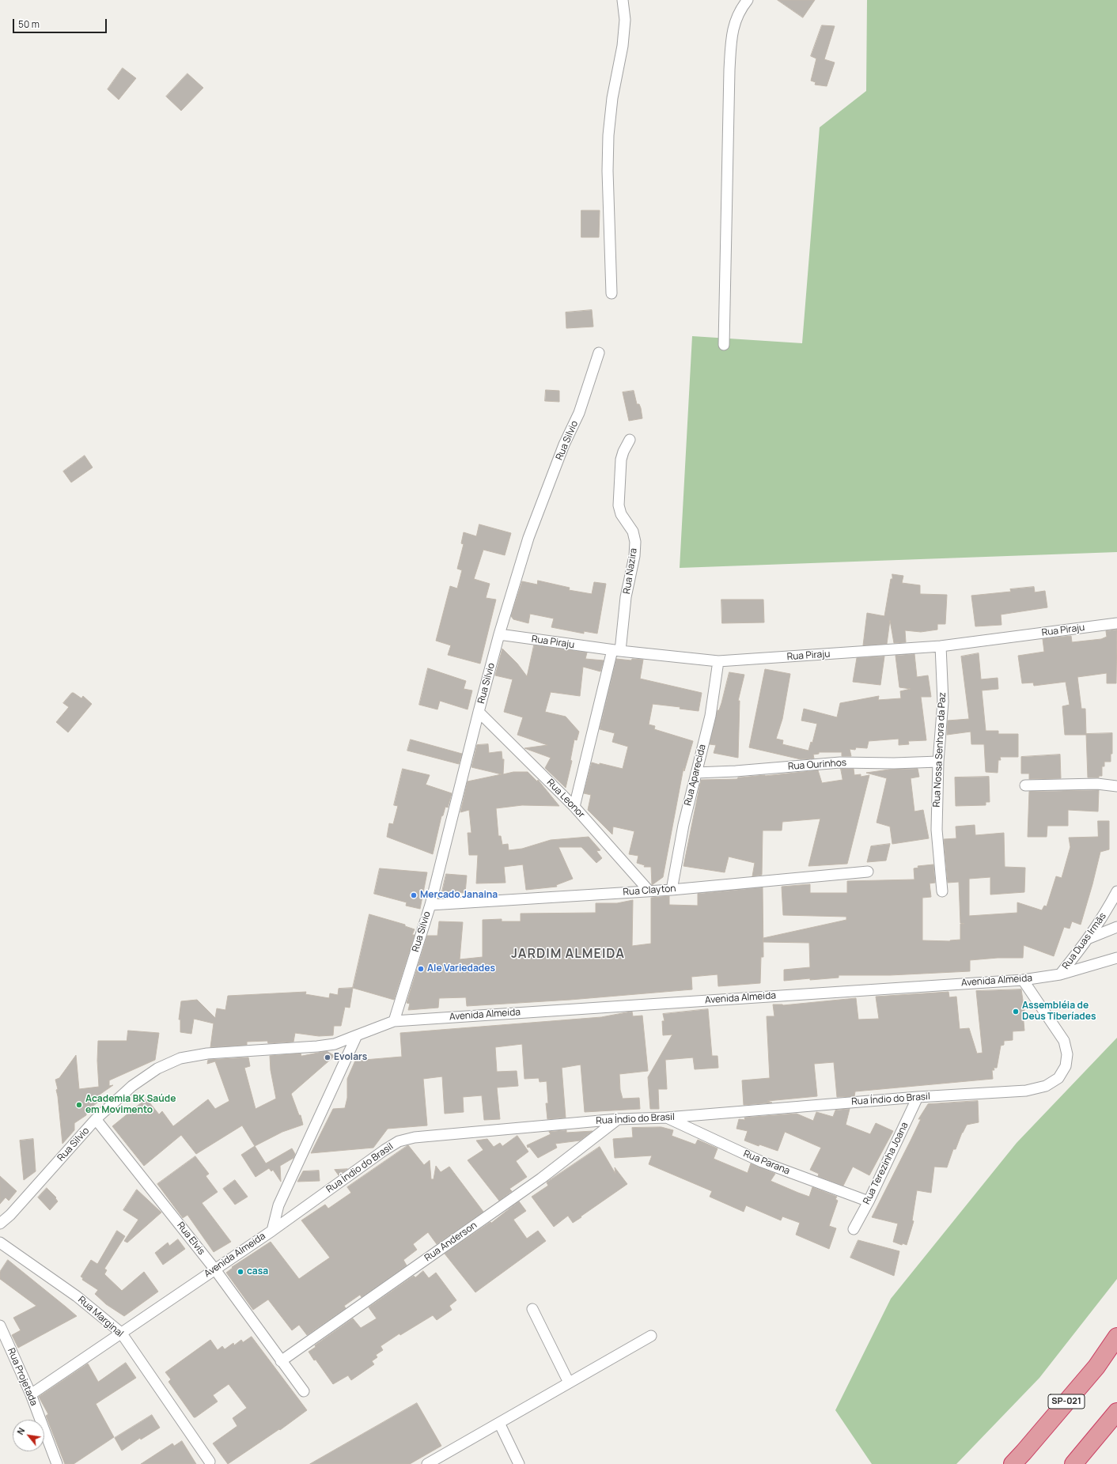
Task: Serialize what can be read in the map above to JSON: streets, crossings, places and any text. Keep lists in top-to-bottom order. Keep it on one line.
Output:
{"streets":{"highway":["SP-021"],"street":["Rua Silvio","Rua Nazira","Rua Piraju","Rua Nossa Senhora da Paz","Rua Ourinhos","Rua Aparecida","Rua Leonor","Rua Clayton","Rua Duas Irmãs","Avenida Almeida","Rua Índio do Brasil","Rua Parana","Rua Terezinha Joana","Rua Elvis","Rua Anderson","Rua Marginal","Rua Projetada"]},"crossings":[["Rua Silvio","Rua Piraju"],["Rua Silvio","Rua Leonor"],["Rua Silvio","Rua Clayton"],["Rua Silvio","Avenida Almeida"],["Rua Silvio","Rua Elvis"],["Rua Nazira","Rua Piraju"],["Rua Nazira","Rua Leonor"],["Rua Piraju","Rua Nossa Senhora da Paz"],["Rua Piraju","Rua Aparecida"],["Rua Nossa Senhora da Paz","Rua Ourinhos"],["Rua Ourinhos","Rua Aparecida"],["Rua Aparecida","Rua Clayton"],["Rua Leonor","Rua Clayton"],["Rua Duas Irmãs","Avenida Almeida"],["Avenida Almeida","Rua Índio do Brasil"],["Avenida Almeida","Rua Elvis"],["Avenida Almeida","Rua Marginal"],["Avenida Almeida","Rua Projetada"],["Rua Índio do Brasil","Rua Parana"],["Rua Índio do Brasil","Rua Terezinha Joana"],["Rua Índio do Brasil","Rua Anderson"],["Rua Parana","Rua Terezinha Joana"],["Rua Elvis","Rua Anderson"]],"districts":["JARDIM ALMEIDA"],"places":["Mercado Janaina","Ale Variedades","Assembléia de Deus Tiberíades","Evolars","Academia BK Saúde em Movimento","casa"],"scale_bar":"50 m","north":"top left"}
